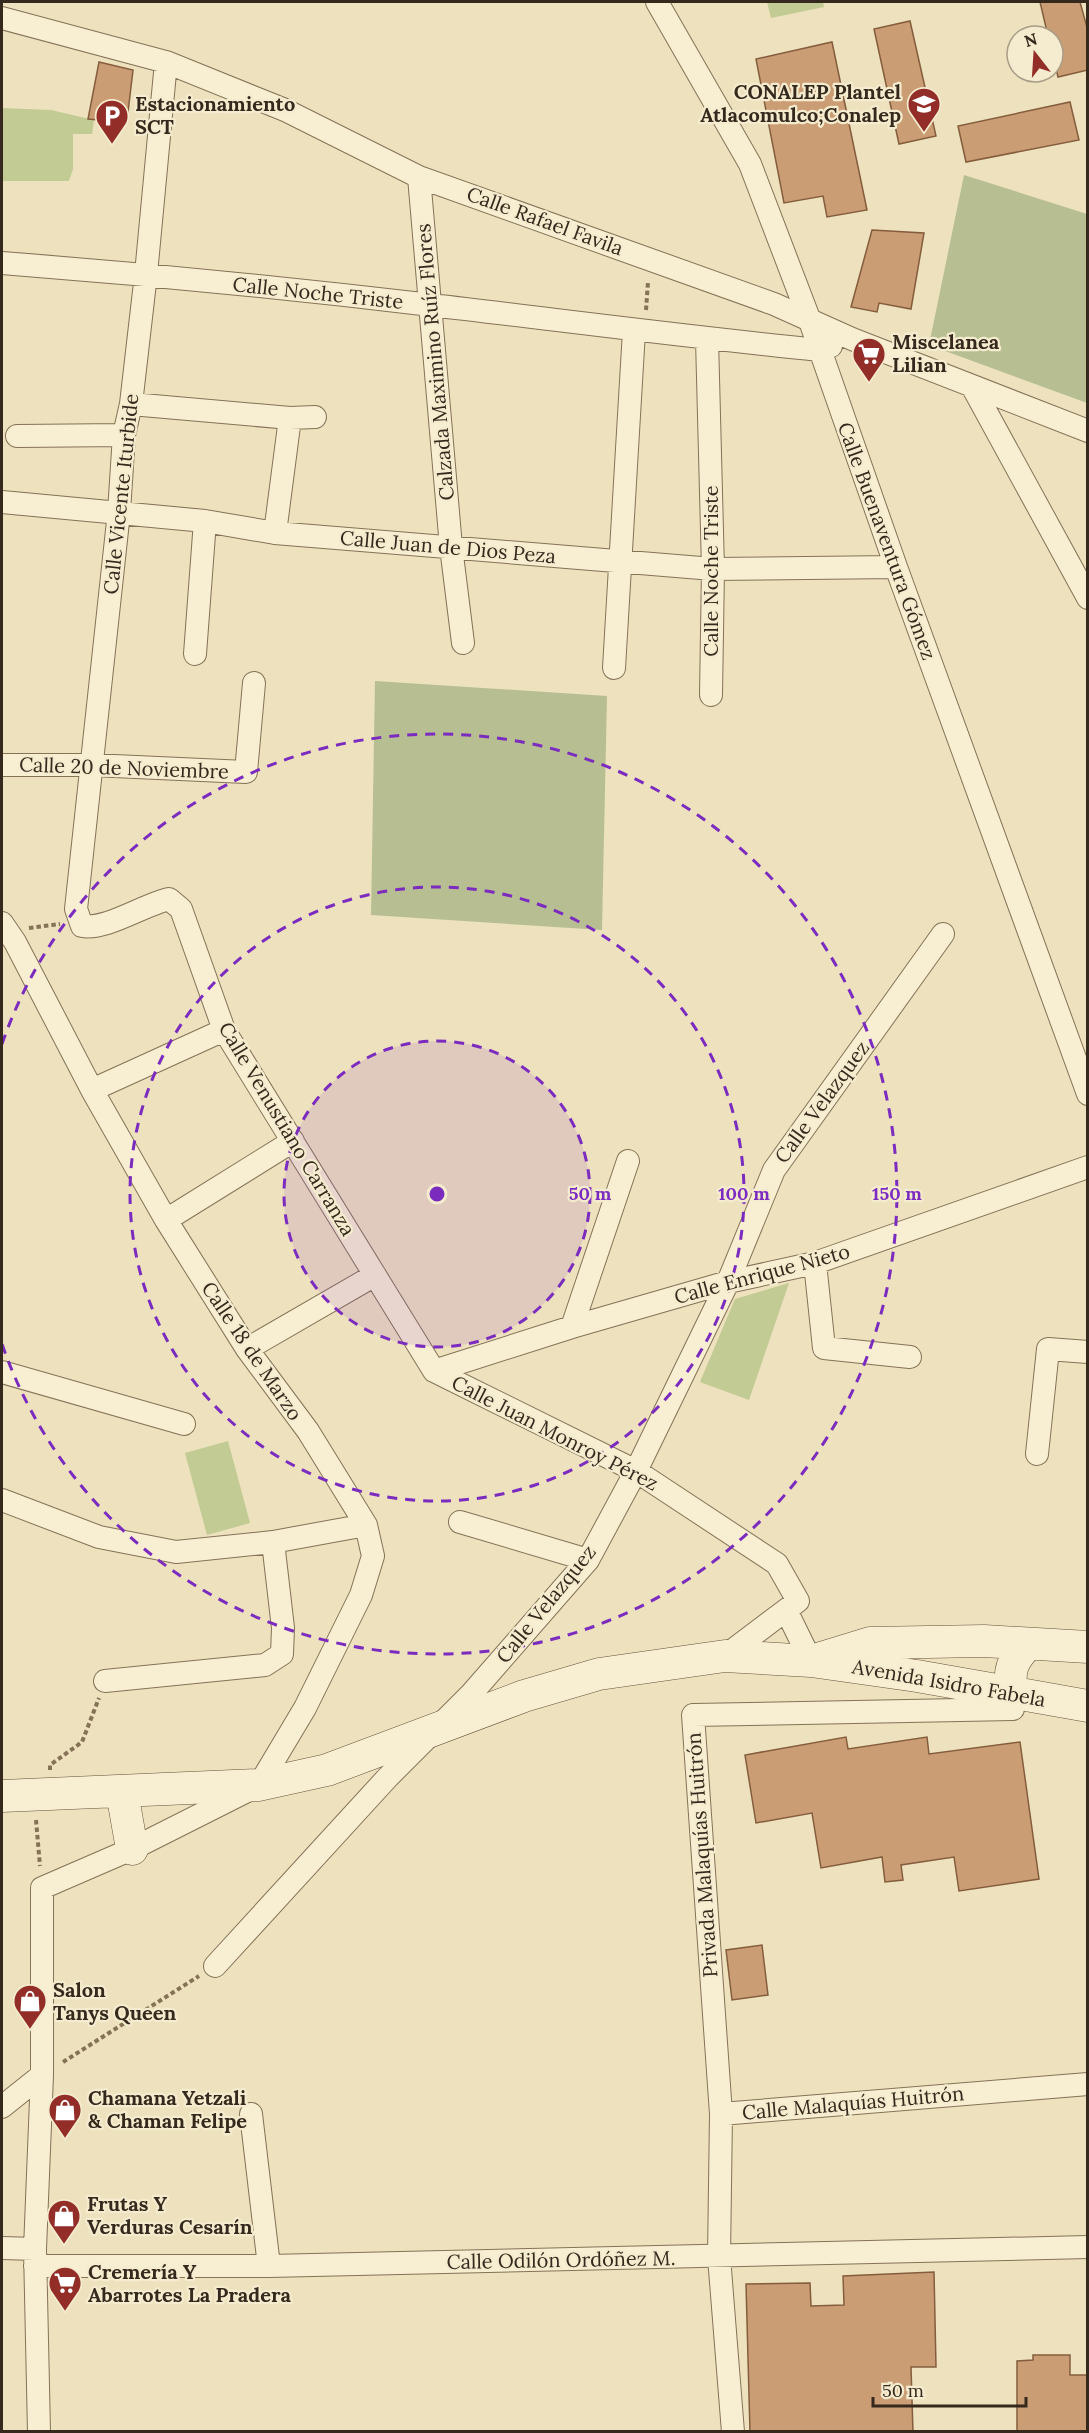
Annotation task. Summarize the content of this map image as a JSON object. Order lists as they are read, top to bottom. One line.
{"streets":{"main road":["Avenida Isidro Fabela"],"street":["Calle Rafael Favila","Calle Noche Triste","Calzada Maximino Ruíz Flores","Calle Vicente Iturbide","Calle Buenaventura Gómez","Calle Juan de Dios Peza","Calle 20 de Noviembre","Calle Velazquez","Calle Venustiano Carranza","Calle Enrique Nieto","Calle 18 de Marzo","Calle Juan Monroy Pérez","Privada Malaquías Huitrón","Calle Malaquías Huitrón","Calle Odilón Ordóñez M."]},"crossings":[["Calle Rafael Favila","Calle Noche Triste"],["Calle Rafael Favila","Calzada Maximino Ruíz Flores"],["Calle Rafael Favila","Calle Vicente Iturbide"],["Calle Rafael Favila","Calle Buenaventura Gómez"],["Calle Noche Triste","Calzada Maximino Ruíz Flores"],["Calle Noche Triste","Calle Vicente Iturbide"],["Calle Noche Triste","Calle Buenaventura Gómez"],["Calle Noche Triste","Calle Juan de Dios Peza"],["Calzada Maximino Ruíz Flores","Calle Juan de Dios Peza"],["Calle Vicente Iturbide","Calle Juan de Dios Peza"],["Calle Vicente Iturbide","Calle 20 de Noviembre"],["Calle Vicente Iturbide","Calle Venustiano Carranza"],["Calle Buenaventura Gómez","Calle Juan de Dios Peza"],["Calle Velazquez","Calle Enrique Nieto"],["Calle Velazquez","Calle Juan Monroy Pérez"],["Calle Velazquez","Avenida Isidro Fabela"],["Calle Venustiano Carranza","Calle Enrique Nieto"],["Calle Venustiano Carranza","Calle Juan Monroy Pérez"],["Calle Enrique Nieto","Calle Juan Monroy Pérez"],["Calle 18 de Marzo","Avenida Isidro Fabela"],["Avenida Isidro Fabela","Privada Malaquías Huitrón"],["Privada Malaquías Huitrón","Calle Malaquías Huitrón"],["Calle Malaquías Huitrón","Calle Odilón Ordóñez M."]],"places":{"school or university":["CONALEP Plantel Atlacomulco;Conalep"],"parking":["Estacionamiento SCT"],"supermarket":["Miscelanea Lilian","Cremería Y Abarrotes La Pradera"],"shop":["Salon Tanys Queen","Chamana Yetzali & Chaman Felipe","Frutas Y Verduras Cesarín"]},"scale_bar":"50 m","north":"top","rings":["50 m","100 m","150 m"]}
